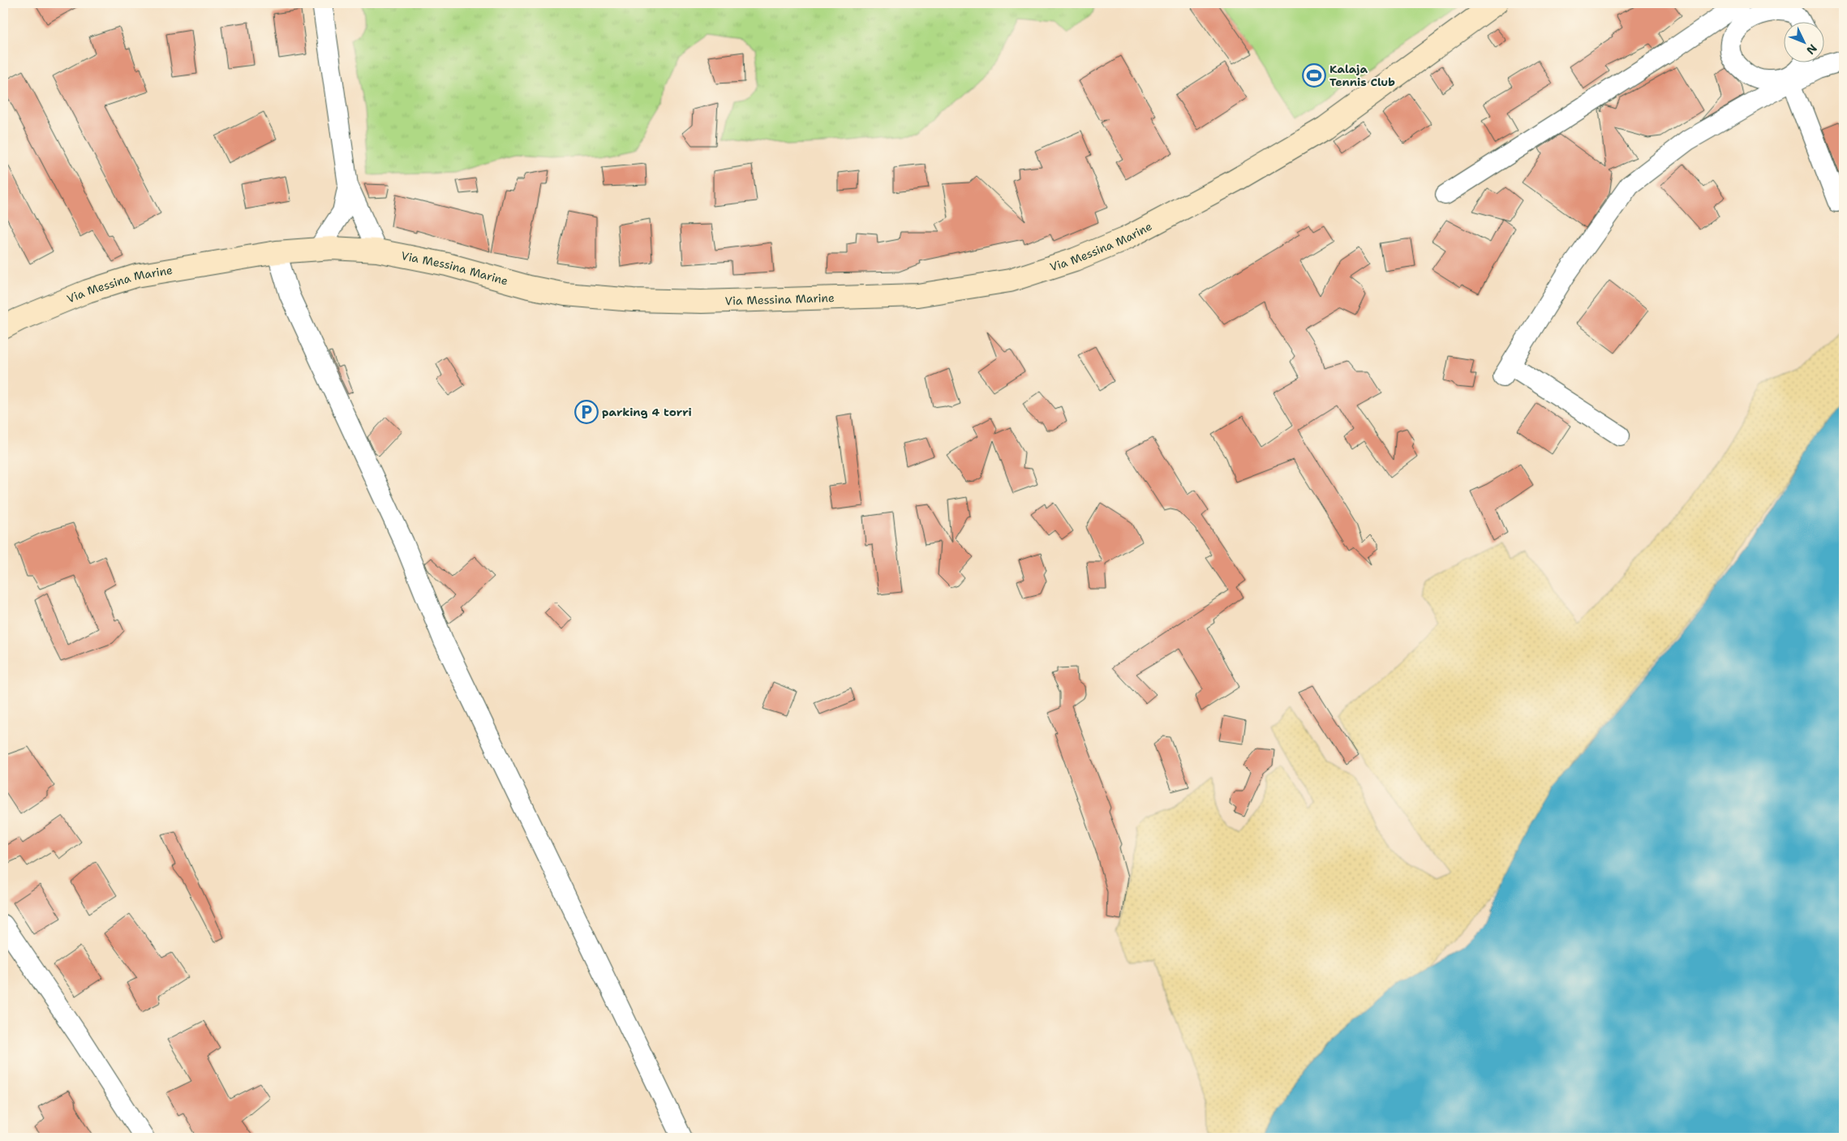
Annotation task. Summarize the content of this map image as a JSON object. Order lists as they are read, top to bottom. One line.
{"streets":{"main road":["Via Messina Marine"]},"places":{"sports":["Kalaja Tennis Club"],"parking":["parking 4 torri"]},"north":"bottom right"}
